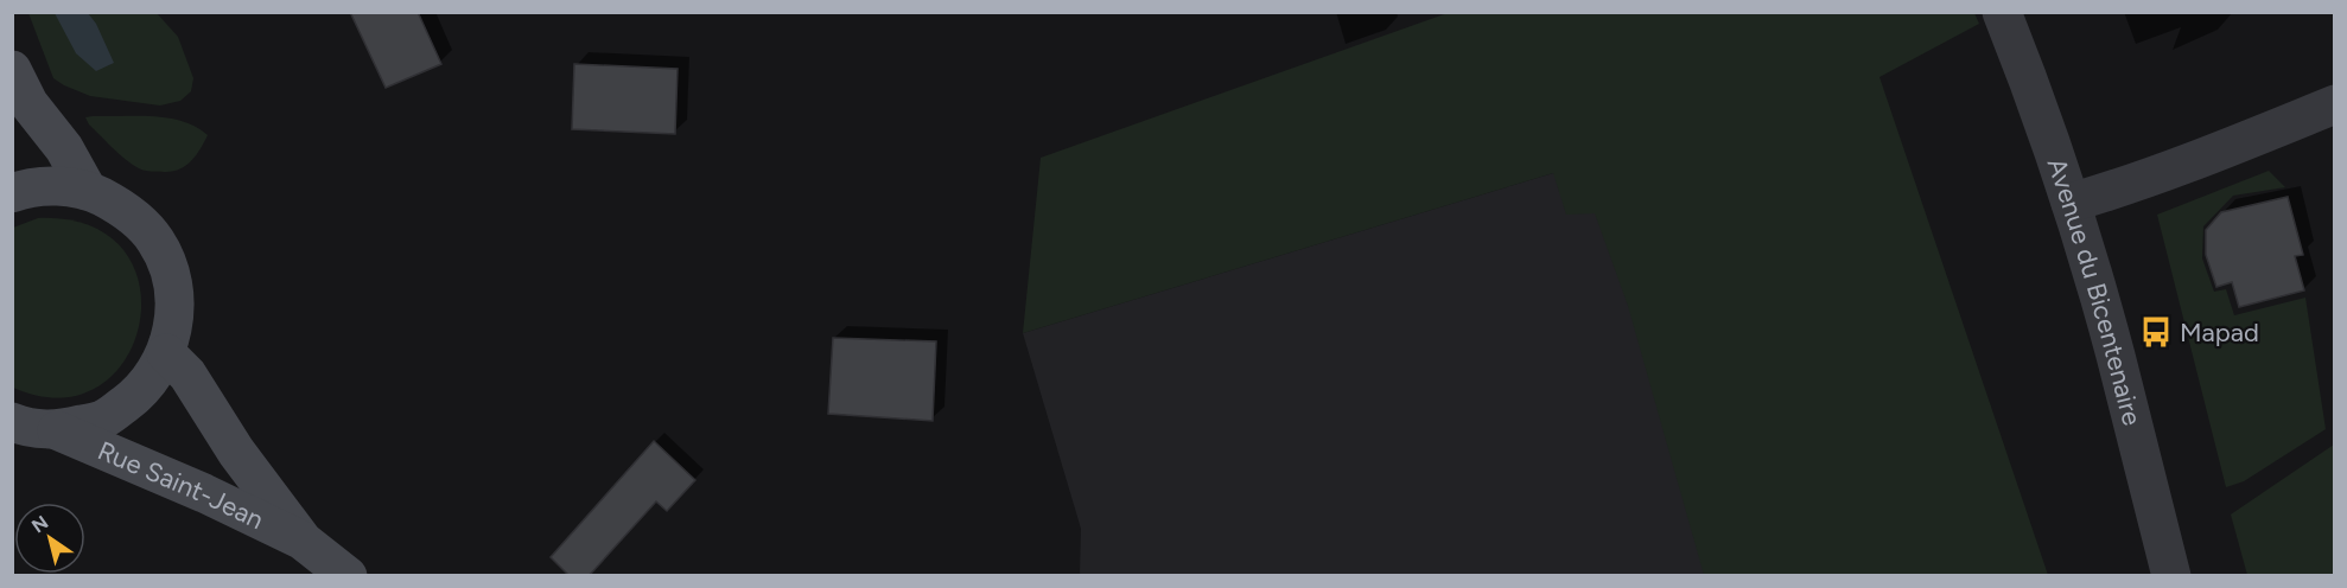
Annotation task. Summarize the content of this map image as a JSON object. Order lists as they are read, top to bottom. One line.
{"streets":{"street":["Avenue du Bicentenaire","Rue Saint-Jean"]},"places":{"bus stop":["Mapad"]},"north":"top left"}
